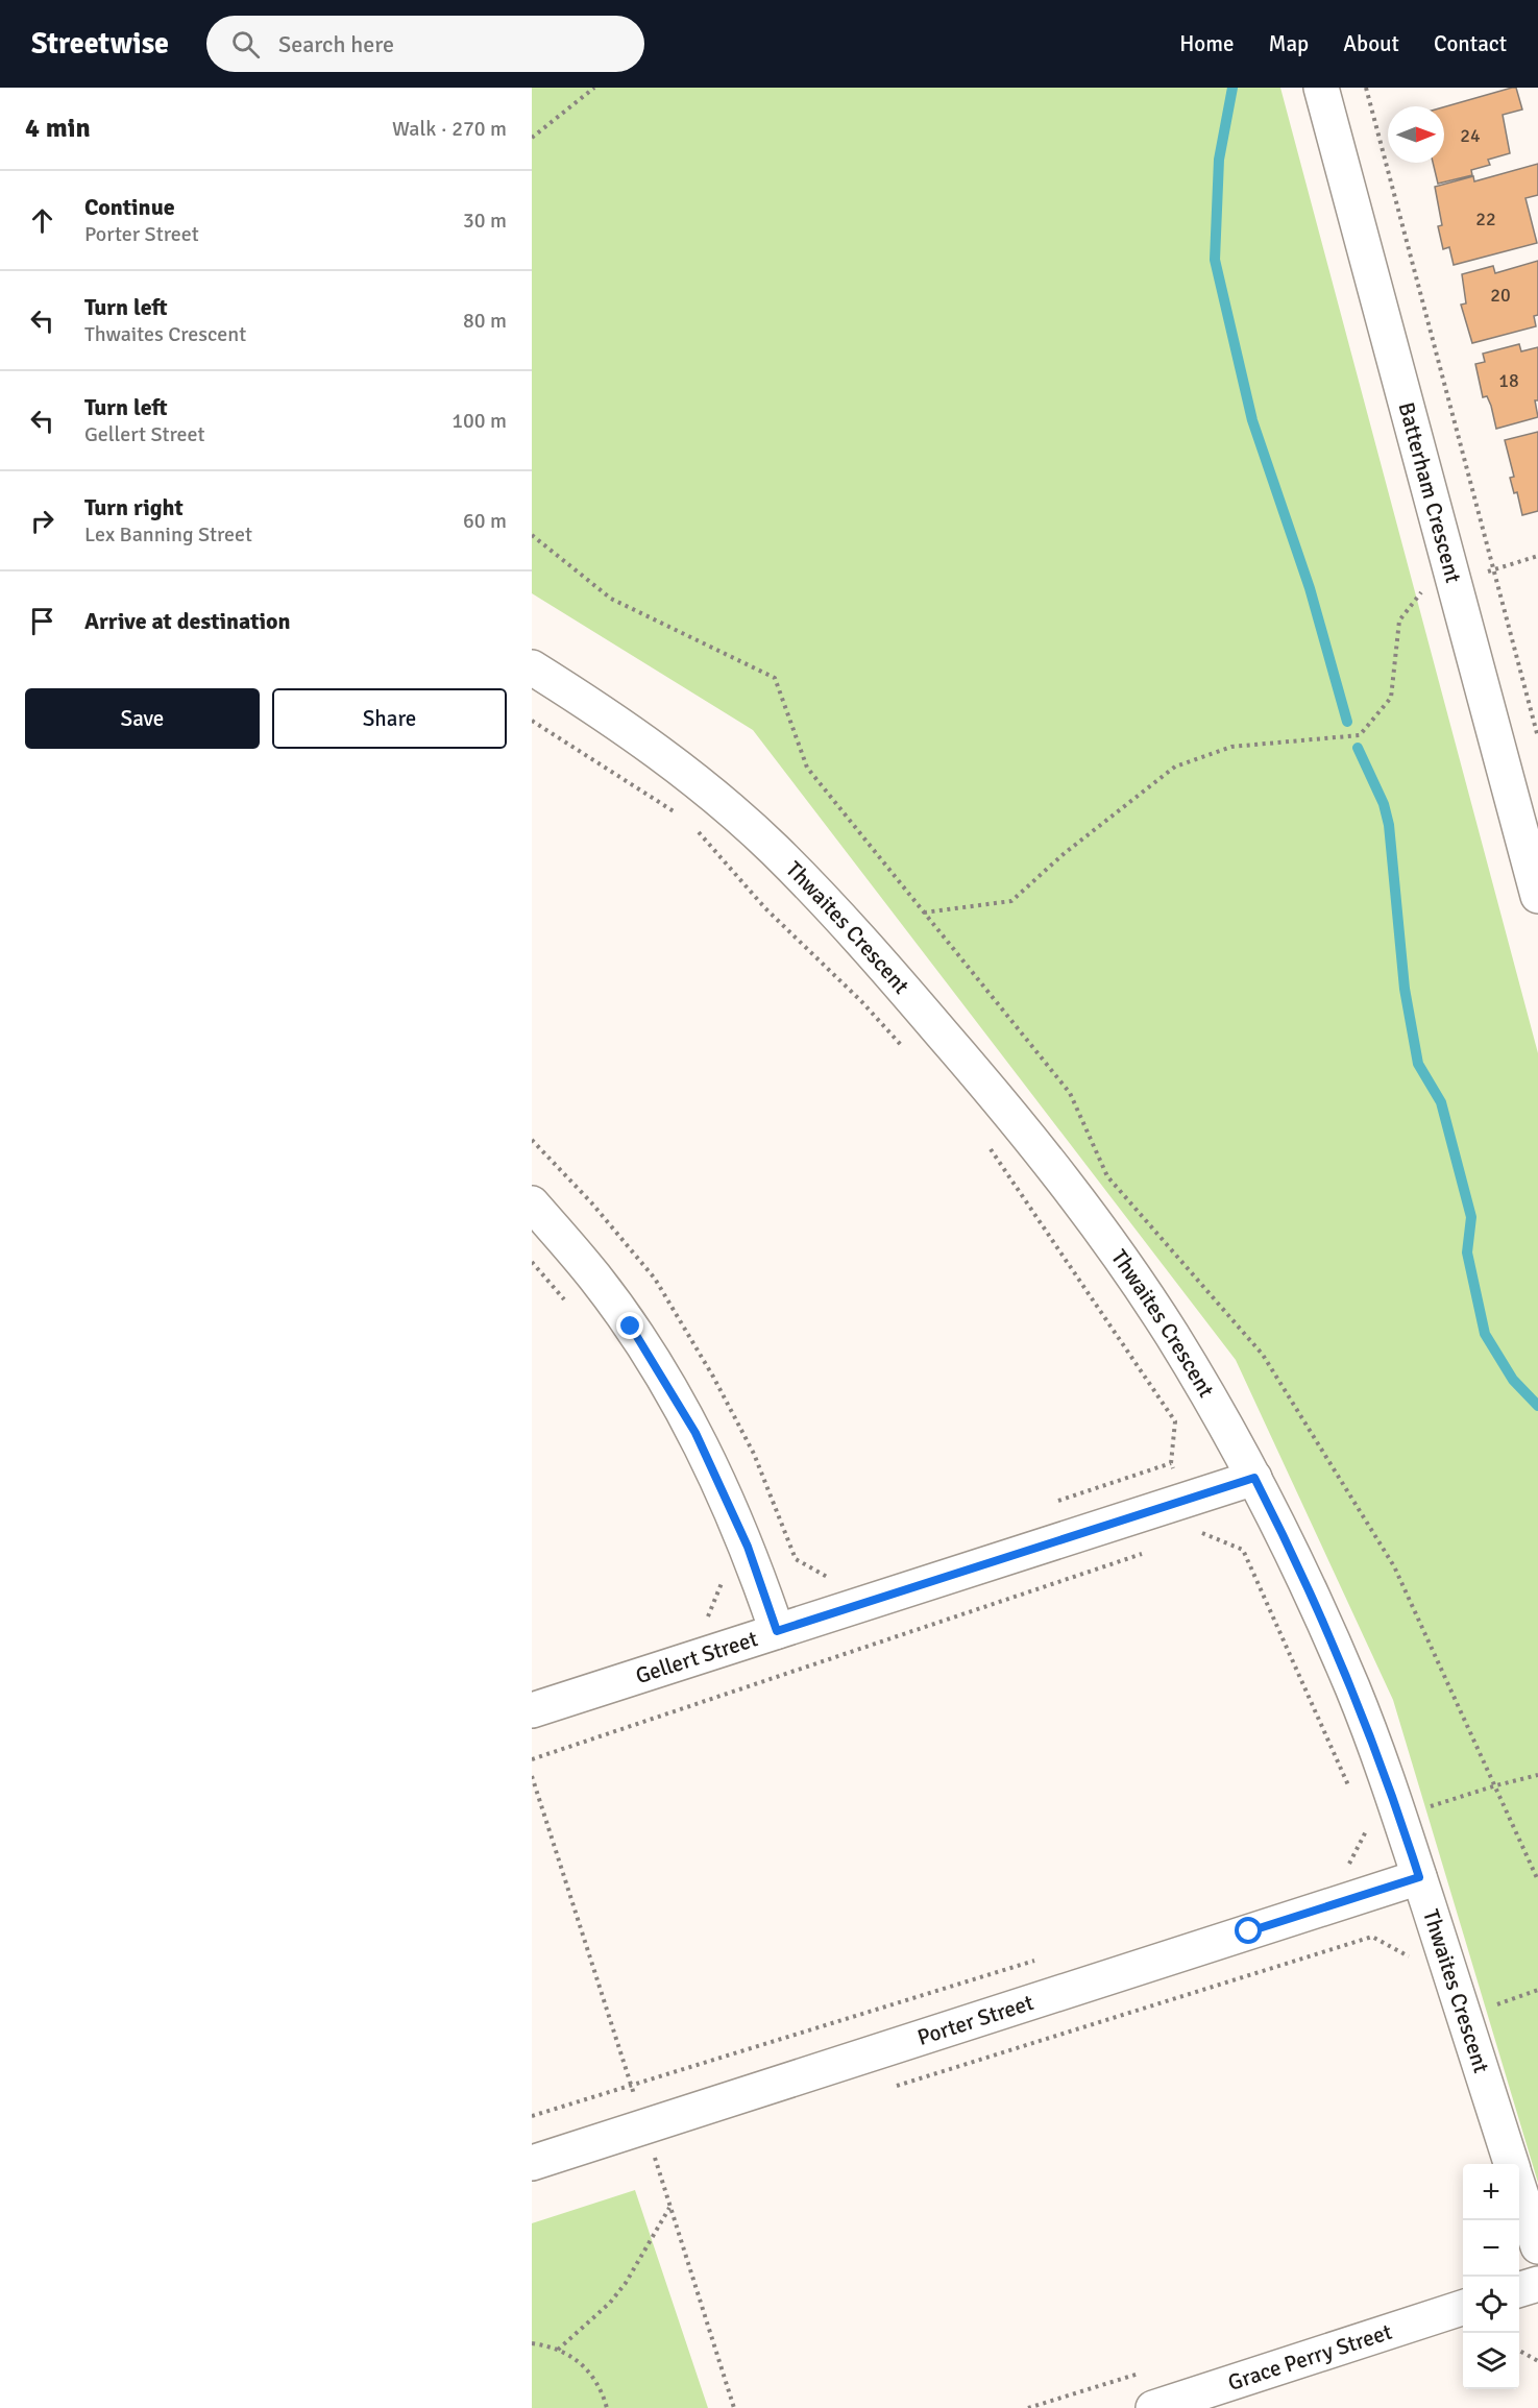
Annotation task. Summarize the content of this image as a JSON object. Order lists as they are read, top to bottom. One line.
{"streets":{"street":["Batterham Crescent","Thwaites Crescent","Gellert Street","Porter Street","Grace Perry Street"]},"crossings":[["Thwaites Crescent","Gellert Street"],["Thwaites Crescent","Porter Street"]],"house_numbers":["24","22","20","18"],"north":"right","page":{"header":"Streetwise","search":"Search here","nav":["Home","Map","About","Contact"],"heading":["4 min","Walk · 270 m"],"list":[["Continue","Porter Street","30 m"],["Turn left","Thwaites Crescent","80 m"],["Turn left","Gellert Street","100 m"],["Turn right","Lex Banning Street","60 m"],"Arrive at destination"],"buttons":["Save","Share"],"map_buttons":["+","−"]}}
